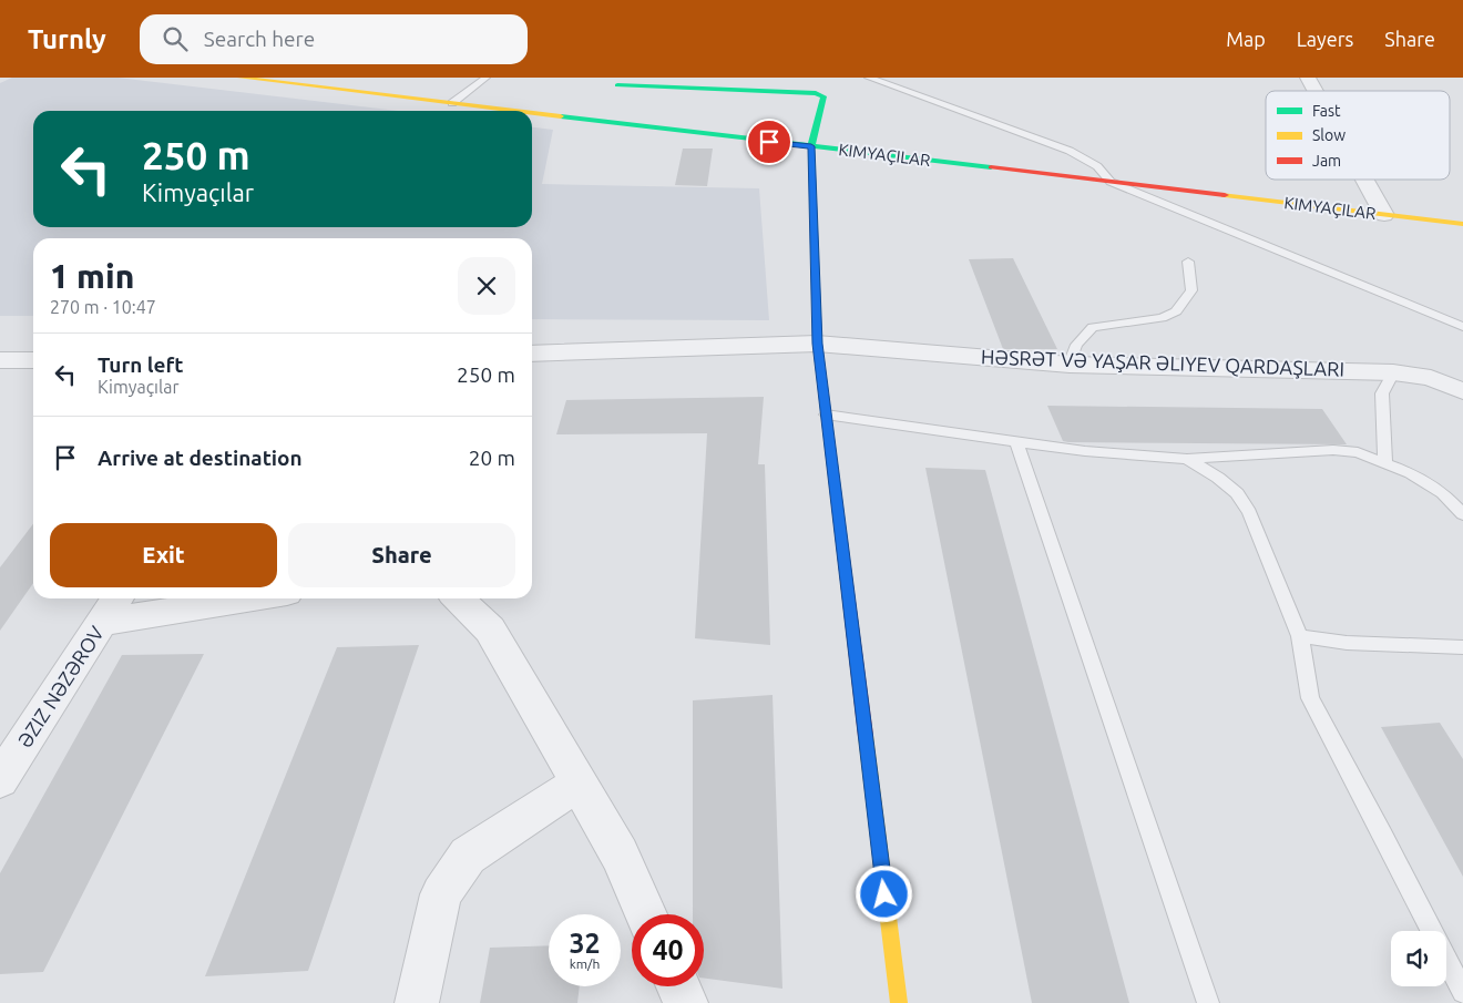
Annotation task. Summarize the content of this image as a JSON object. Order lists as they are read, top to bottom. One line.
{"streets":{"street":["ƏZIZ NƏZƏROV"]},"legend":["Fast","Slow","Jam"],"page":{"header":"Turnly","search":"Search here","nav":["Map","Layers","Share"],"turn":["250 m","Kimyaçılar"],"heading":["1 min","270 m · 10:47"],"list":[{"name":"Turn left","note":"Kimyaçılar","value":"250 m"},{"name":"Arrive at destination","value":"20 m"}],"buttons":["Exit","Share"],"speed":"32 km/h","limit":"40"}}
